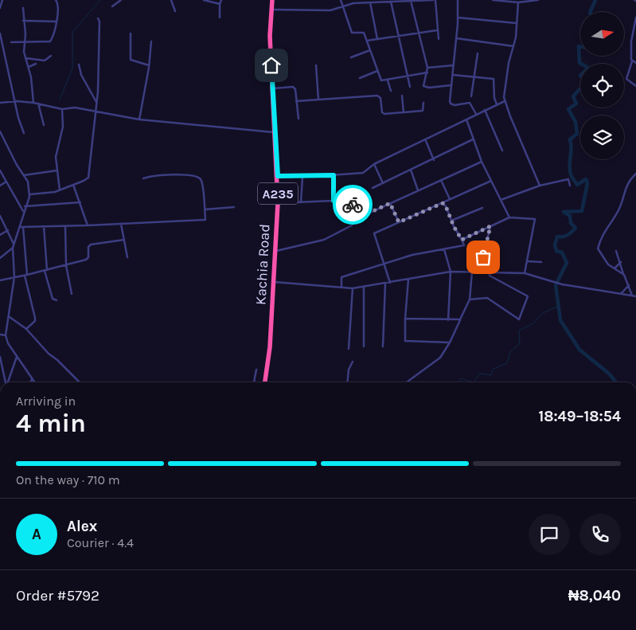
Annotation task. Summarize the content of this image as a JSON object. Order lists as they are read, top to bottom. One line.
{"streets":{"highway":["A235","Kachia Road"]},"north":"right","page":{"heading":["4 min","Arriving in","18:49–18:54"],"panel":["Alex","Courier · 4.4","Order #5792","₦8,040"],"bar":"On the way · 710 m","round":"A"}}
